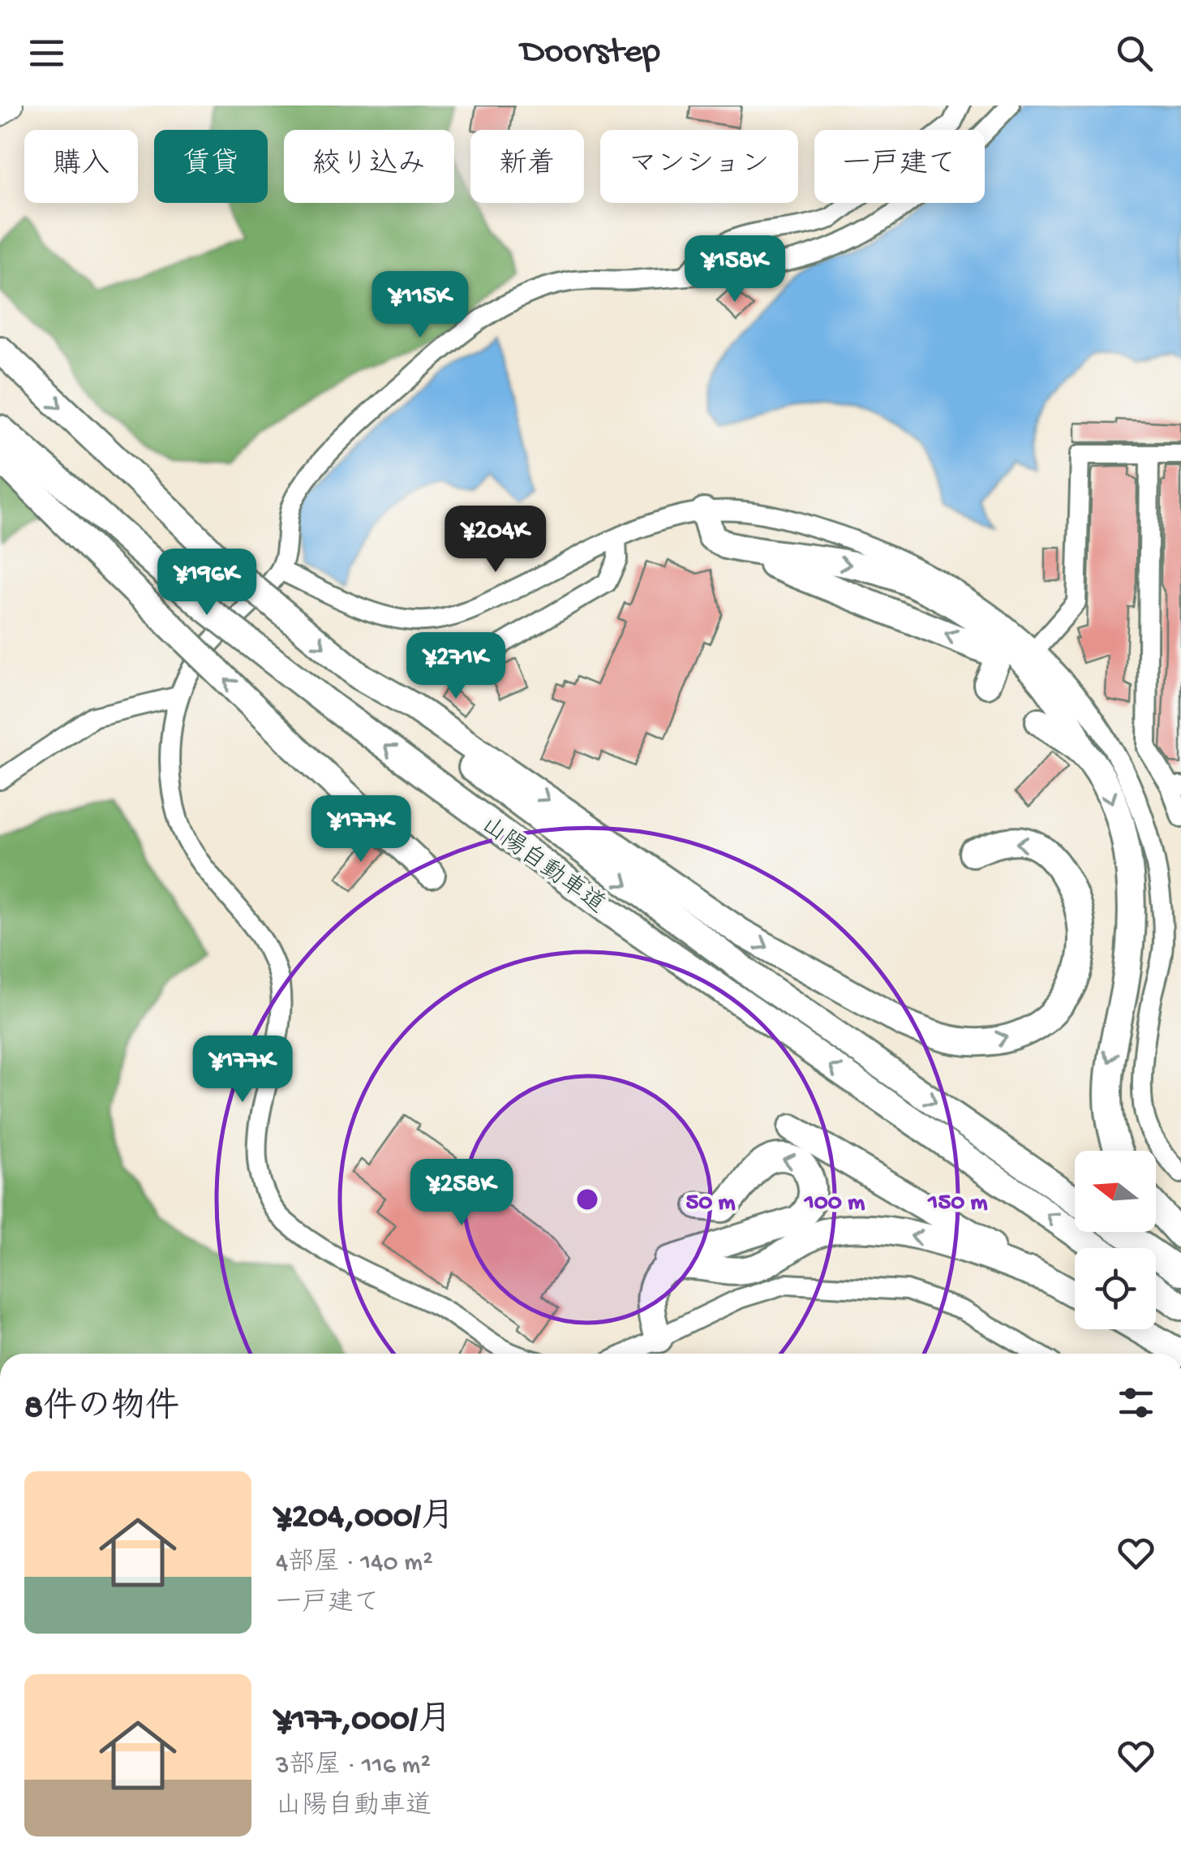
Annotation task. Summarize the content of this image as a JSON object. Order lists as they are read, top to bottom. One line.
{"streets":{"highway":["山陽自動車道"]},"north":"left","page":{"header":"Doorstep","chip":["購入","賃貸","絞り込み","新着","マンション","一戸建て"],"price":["¥158K","¥115K","¥204K","¥196K","¥271K","¥177K","¥177K","¥258K"],"heading":"8件の物件","list":[{"name":"¥204,000/月","note":"4部屋 · 140 m² · 一戸建て"},{"name":"¥177,000/月","note":"3部屋 · 116 m² · 山陽自動車道"}]},"rings":["50 m","100 m","150 m"]}
